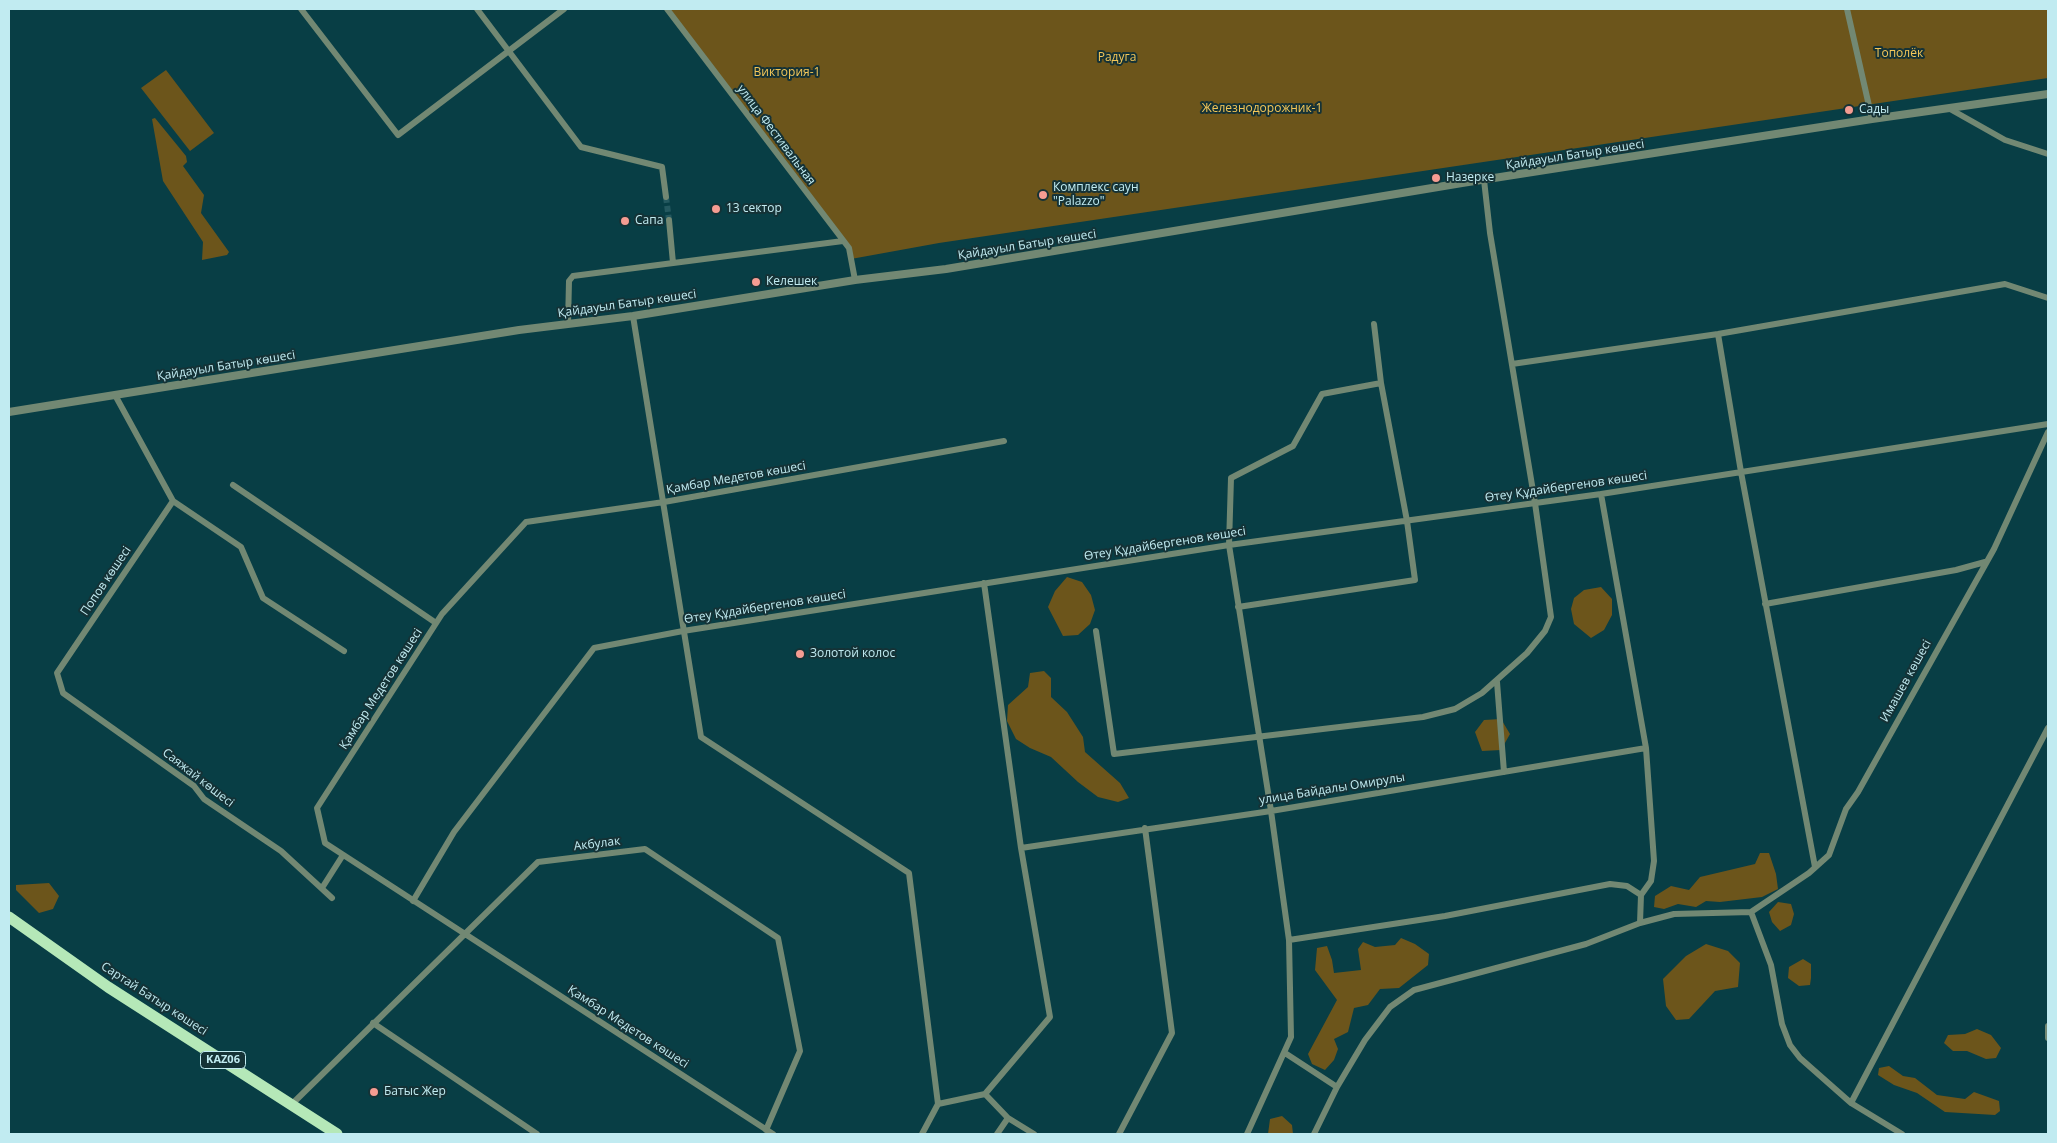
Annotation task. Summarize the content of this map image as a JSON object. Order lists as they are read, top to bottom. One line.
{"streets":{"highway":["Сартай Батыр көшесі","KАZ06"],"street":["улица Фестивальная","Қайдауыл Батыр көшесі","Қамбар Медетов көшесі","Өтеу Құдайбергенов көшесі","Попов көшесі","Имашев көшесі","Саяжай көшесі","улица Байдалы Омирулы","Акбулак"]},"crossings":[["улица Фестивальная","Қайдауыл Батыр көшесі"],["Қамбар Медетов көшесі","Өтеу Құдайбергенов көшесі"],["Қамбар Медетов көшесі","Акбулак"],["Попов көшесі","Саяжай көшесі"],["Акбулак","Сартай Батыр көшесі"]],"parks":["Тополёк","Радуга","Виктория-1","Железнодорожник-1"],"places":["Сады","Назерке","Комплекс саун \"Palazzo\"","13 сектор","Сапа","Келешек","Золотой колос","Батыс Жер"]}
